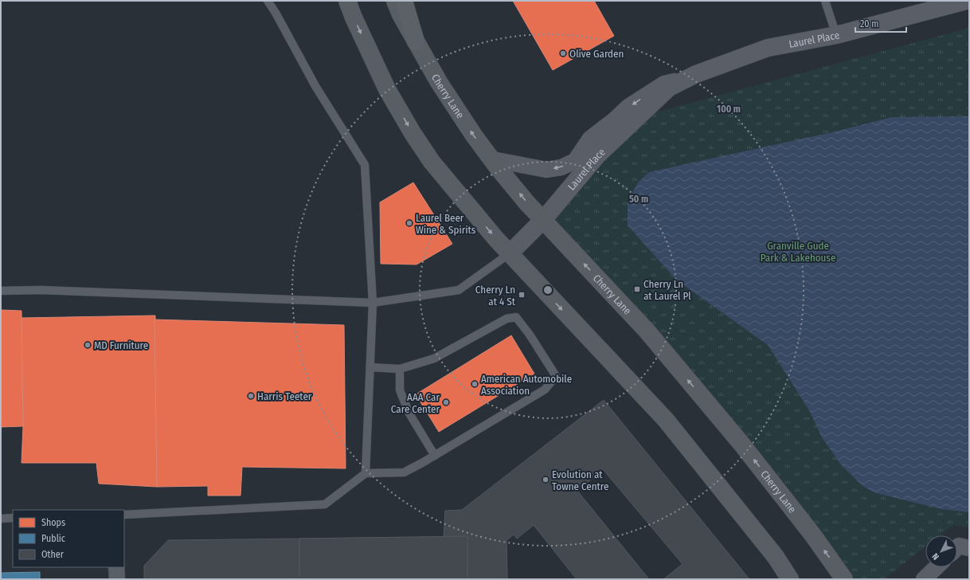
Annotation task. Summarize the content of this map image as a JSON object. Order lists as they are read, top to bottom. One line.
{"streets":{"main road":["Cherry Lane"],"street":["Laurel Place"]},"crossings":[["Laurel Place","Cherry Lane"]],"parks":["Granville Gude Park & Lakehouse"],"places":{"other":["Olive Garden","Laurel Beer Wine & Spirits","MD Furniture","American Automobile Association","Harris Teeter","AAA Car Care Center","Evolution at Towne Centre"],"transit":["Cherry Ln at Laurel Pl","Cherry Ln at 4 St"]},"legend":["Shops","Public","Other"],"scale_bar":"20 m","north":"bottom left","rings":["100 m","50 m"]}
